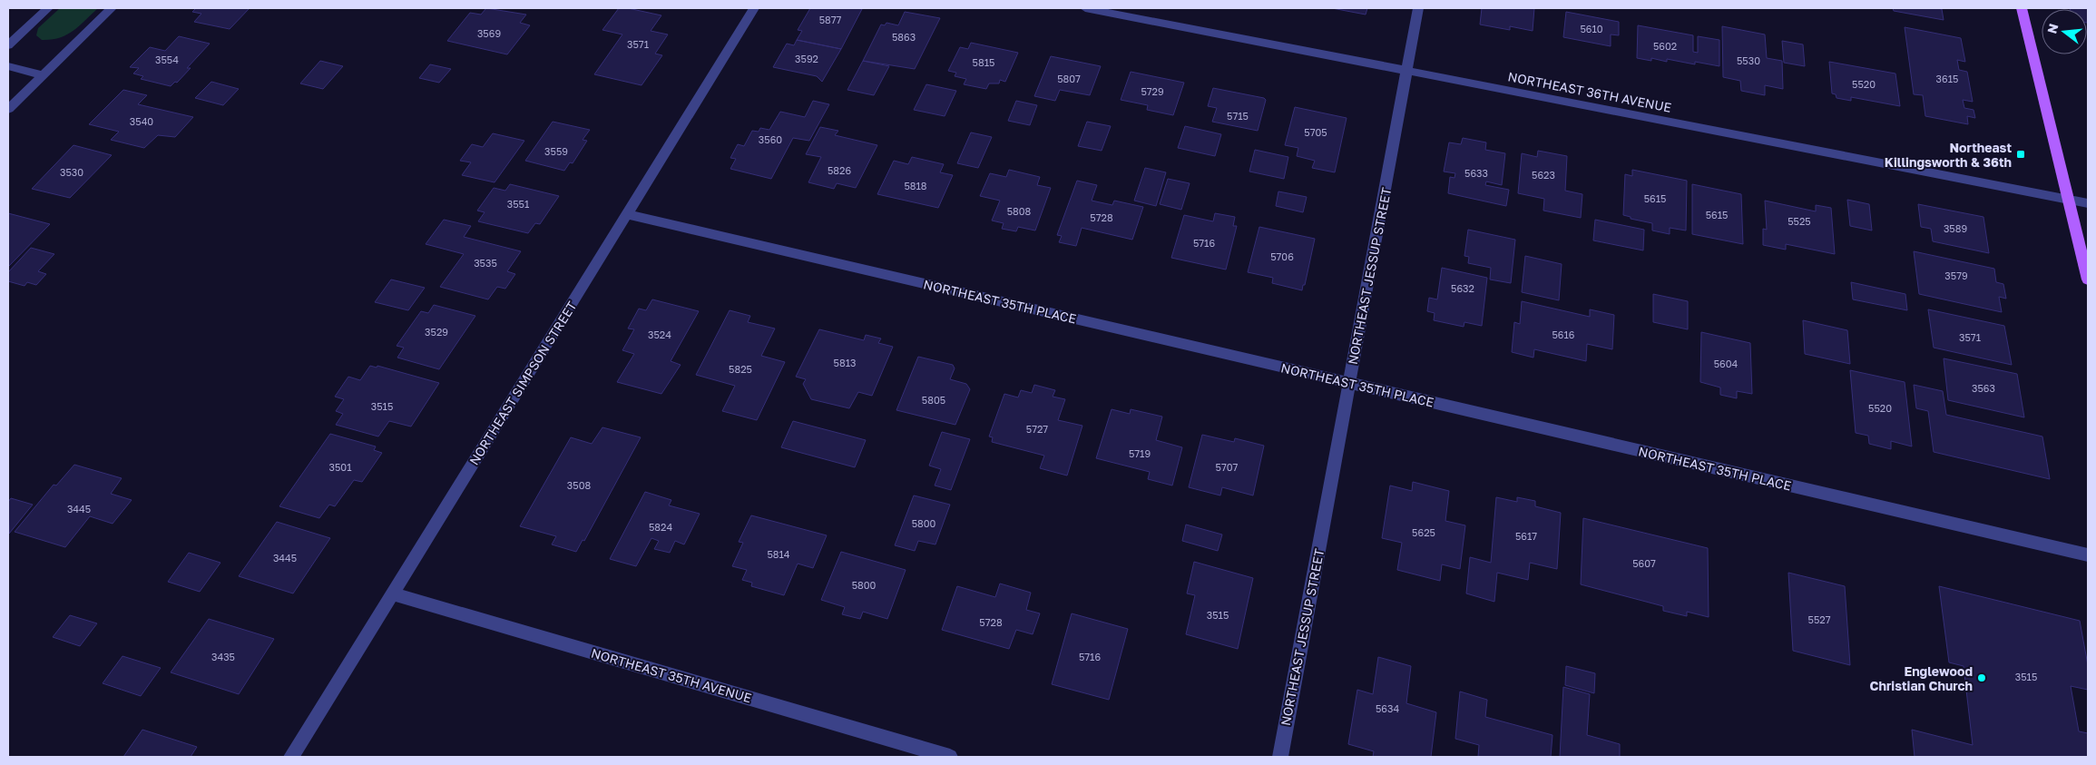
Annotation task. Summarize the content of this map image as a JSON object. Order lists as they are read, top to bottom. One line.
{"streets":{"street":["NORTHEAST 36TH AVENUE","NORTHEAST JESSUP STREET","NORTHEAST 35TH PLACE","NORTHEAST SIMPSON STREET","NORTHEAST 35TH AVENUE"]},"crossings":[["NORTHEAST 36TH AVENUE","NORTHEAST JESSUP STREET"],["NORTHEAST JESSUP STREET","NORTHEAST 35TH PLACE"],["NORTHEAST 35TH PLACE","NORTHEAST SIMPSON STREET"],["NORTHEAST SIMPSON STREET","NORTHEAST 35TH AVENUE"]],"places":{"transit":["Northeast Killingsworth & 36th"],"other":["Englewood Christian Church"]},"house_numbers":["5877","5610","3569","5863","3571","5602","3592","3554","5530","5815","5807","3615","5520","5729","5715","3540","5705","3560","3559","5826","3530","5633","5623","5818","5615","3551","5808","5615","5728","5525","3589","5716","5706","3535","3579","5632","3529","3524","5616","3571","5813","5604","5825","3563","5805","3515","5520","5727","5719","3501","5707","3508","3445","5800","5824","5625","5617","5814","3445","5607","5800","3515","5527","5728","3435","5716","3515","5634"],"north":"left"}
